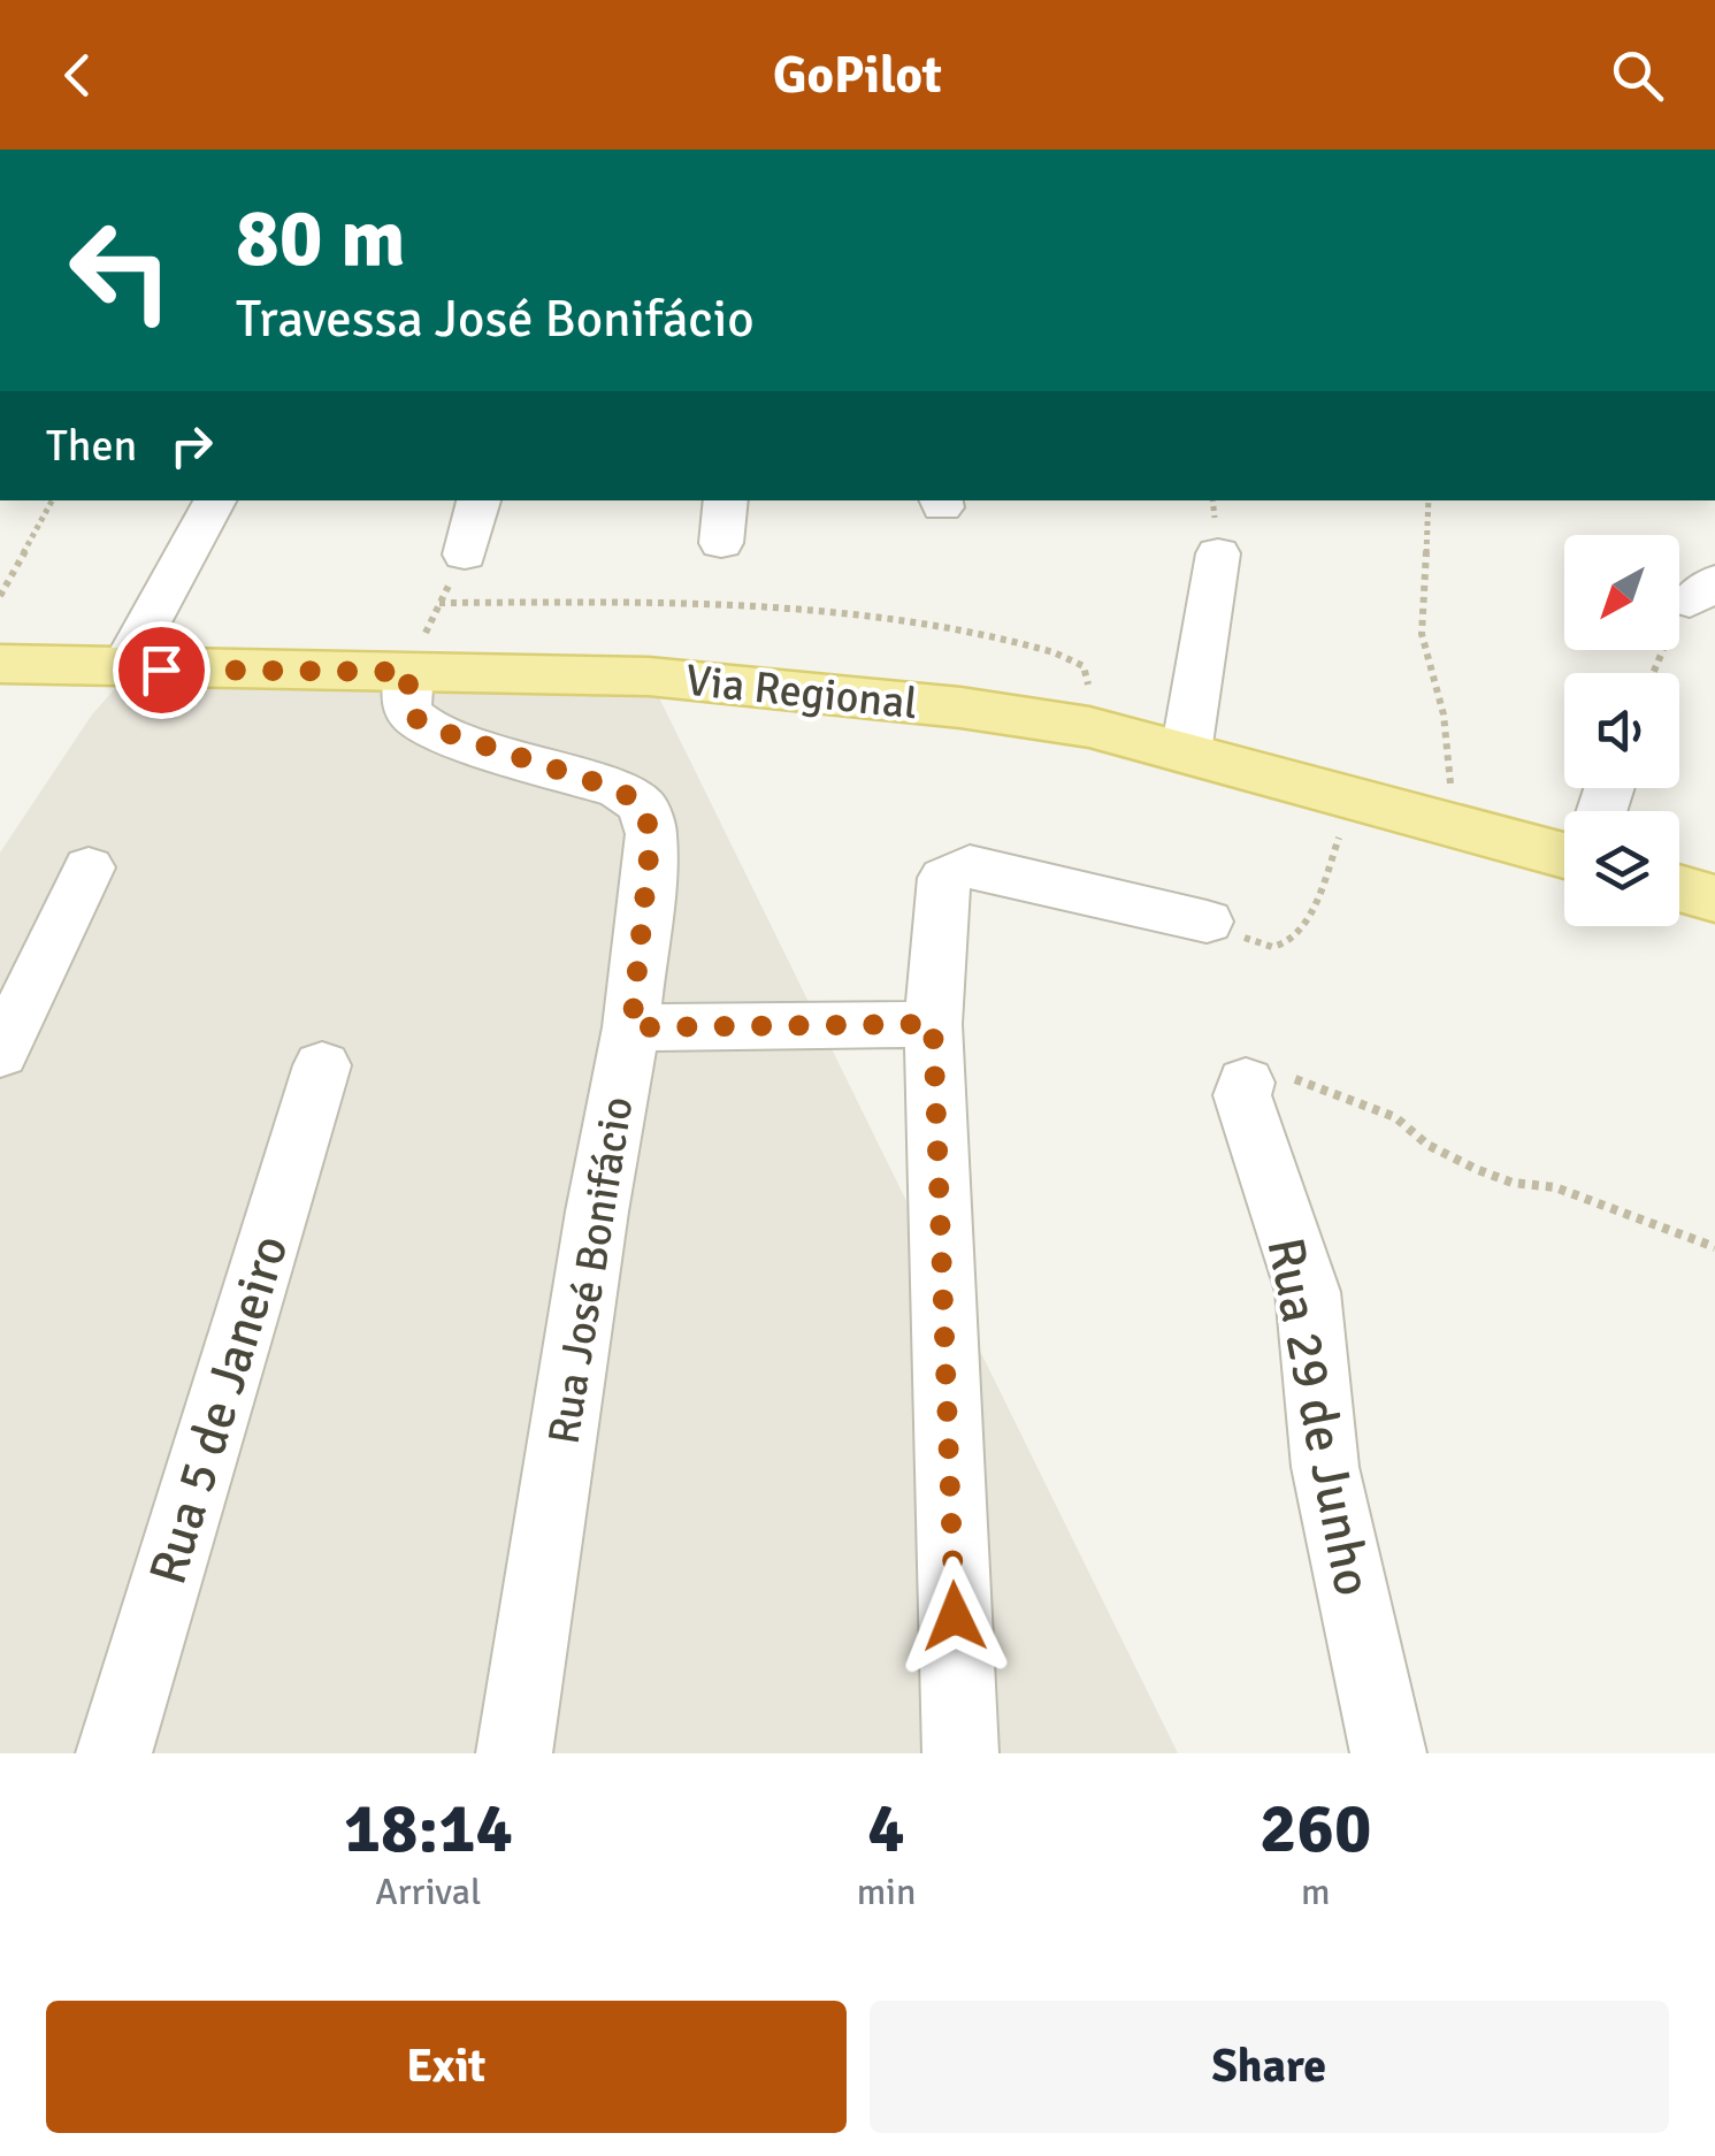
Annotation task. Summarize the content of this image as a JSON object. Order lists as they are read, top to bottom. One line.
{"streets":{"main road":["Via Regional"],"street":["Rua José Bonifácio","Rua 5 de Janeiro","Rua 29 de Junho"]},"crossings":[["Via Regional","Rua José Bonifácio"]],"north":"bottom left","page":{"header":"GoPilot","turn":["80 m","Travessa José Bonifácio"],"then":"Then","eta":["18:14","Arrival","4","min","260","m"],"buttons":["Exit","Share"]}}
